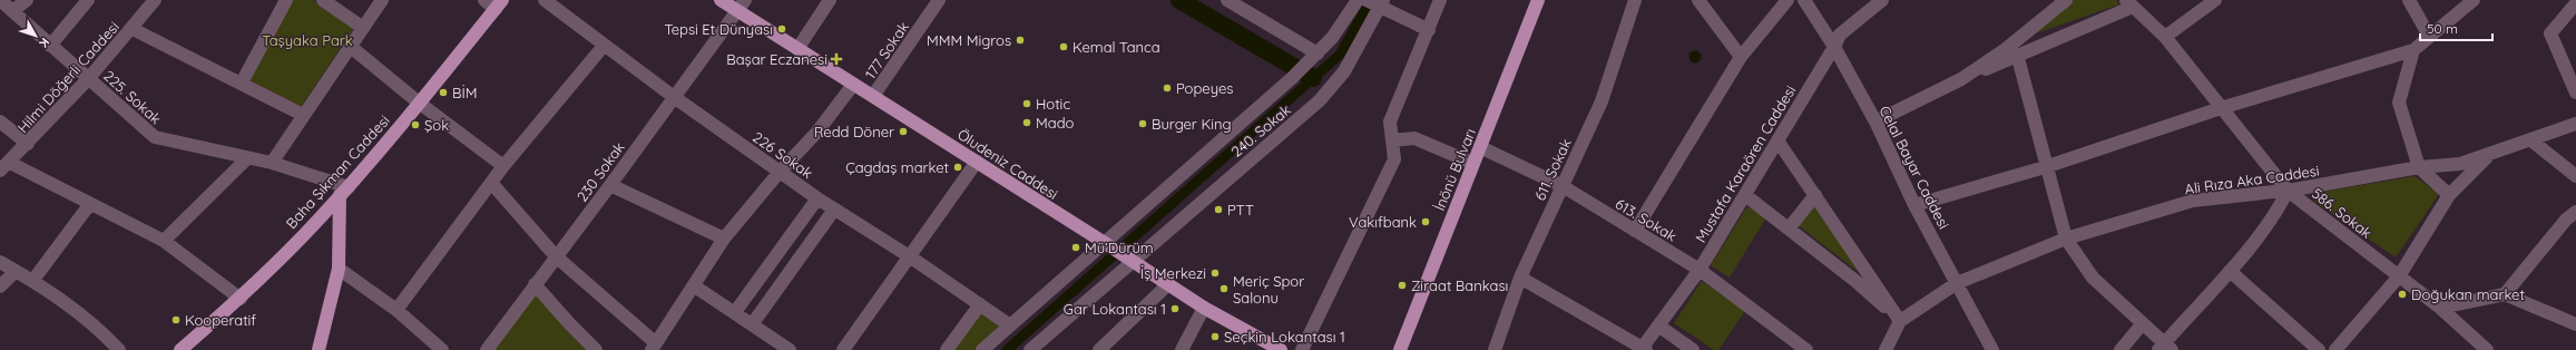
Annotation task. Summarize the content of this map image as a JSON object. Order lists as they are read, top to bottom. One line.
{"streets":{"main road":["Öludeniz Caddesi","İnönü Bulvarı","Baha Şıkman Caddesi"],"street":["177 Sokak","Hilmi Döğerli Caddesi","225. Sokak","240. Sokak","226 Sokak","Mustafa Karaören Caddesi","Celal Bayar Caddesi","611. Sokak","230 Sokak","Ali Rıza Aka Caddesi","586. Sokak","613. Sokak"]},"crossings":[["177 Sokak","Öludeniz Caddesi"],["Hilmi Döğerli Caddesi","225. Sokak"],["225. Sokak","Baha Şıkman Caddesi"],["240. Sokak","Öludeniz Caddesi"],["226 Sokak","230 Sokak"],["Öludeniz Caddesi","230 Sokak"],["Mustafa Karaören Caddesi","Celal Bayar Caddesi"],["Mustafa Karaören Caddesi","613. Sokak"],["Celal Bayar Caddesi","Ali Rıza Aka Caddesi"],["İnönü Bulvarı","613. Sokak"],["611. Sokak","613. Sokak"],["Ali Rıza Aka Caddesi","586. Sokak"]],"parks":["Taşyaka Park"],"places":{"other":["Tepsi Et Dünyası","MMM Migros","Kemal Tanca","Popeyes","BİM","Hotic","Mado","Burger King","Şok","Redd Döner","Çagdaş market","PTT","Vakıfbank","Mü’Dürüm","İş Merkezi","Ziraat Bankası","Meriç Spor Salonu","Doğukan market","Gar Lokantası 1","Kooperatif","Seçkin Lokantası 1"],"health":["Başar Eczanesi"]},"scale_bar":"50 m","north":"bottom right"}
